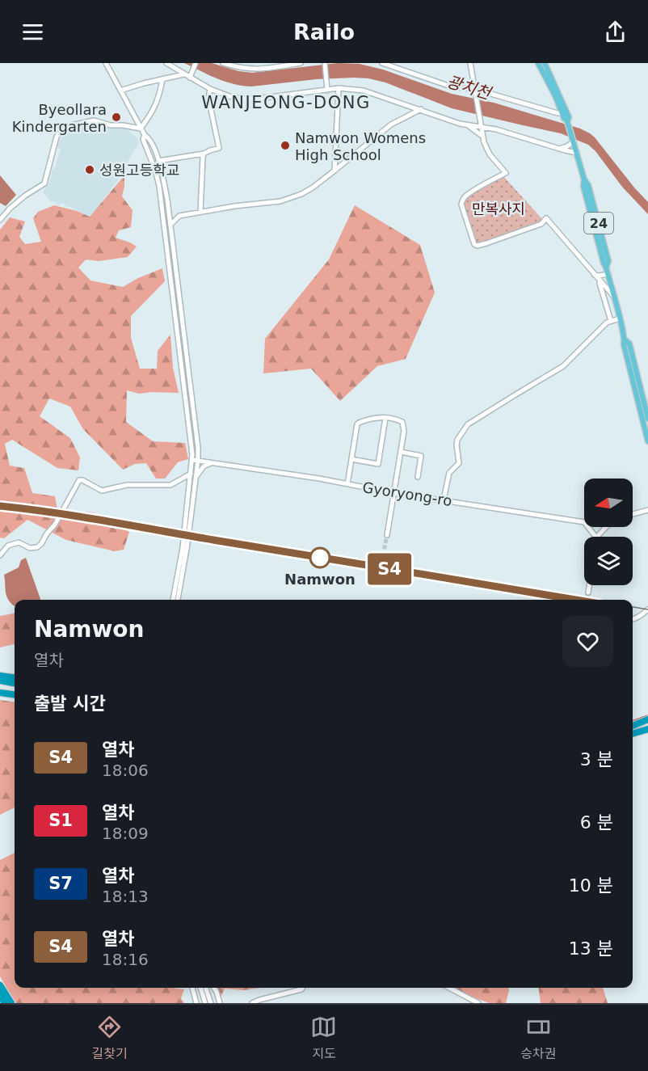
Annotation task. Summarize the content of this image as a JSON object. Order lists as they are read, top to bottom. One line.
{"streets":{"main road":["24"],"street":["Gyoryong-ro"]},"districts":["WANJEONG-DONG"],"water":["광치천"],"parks":["만복사지"],"places":["Byeollara Kindergarten","Namwon Womens High School","성원고등학교","Namwon"],"north":"left","page":{"header":"Railo","on_map":"S4","heading":[["Namwon","열차"],"출발 시간"],"list":[{"mark":"S4","name":"열차","note":"18:06","value":"3 분"},{"mark":"S1","name":"열차","note":"18:09","value":"6 분"},{"mark":"S7","name":"열차","note":"18:13","value":"10 분"},{"mark":"S4","name":"열차","note":"18:16","value":"13 분"}],"tabs":["길찾기","지도","승차권"]}}
